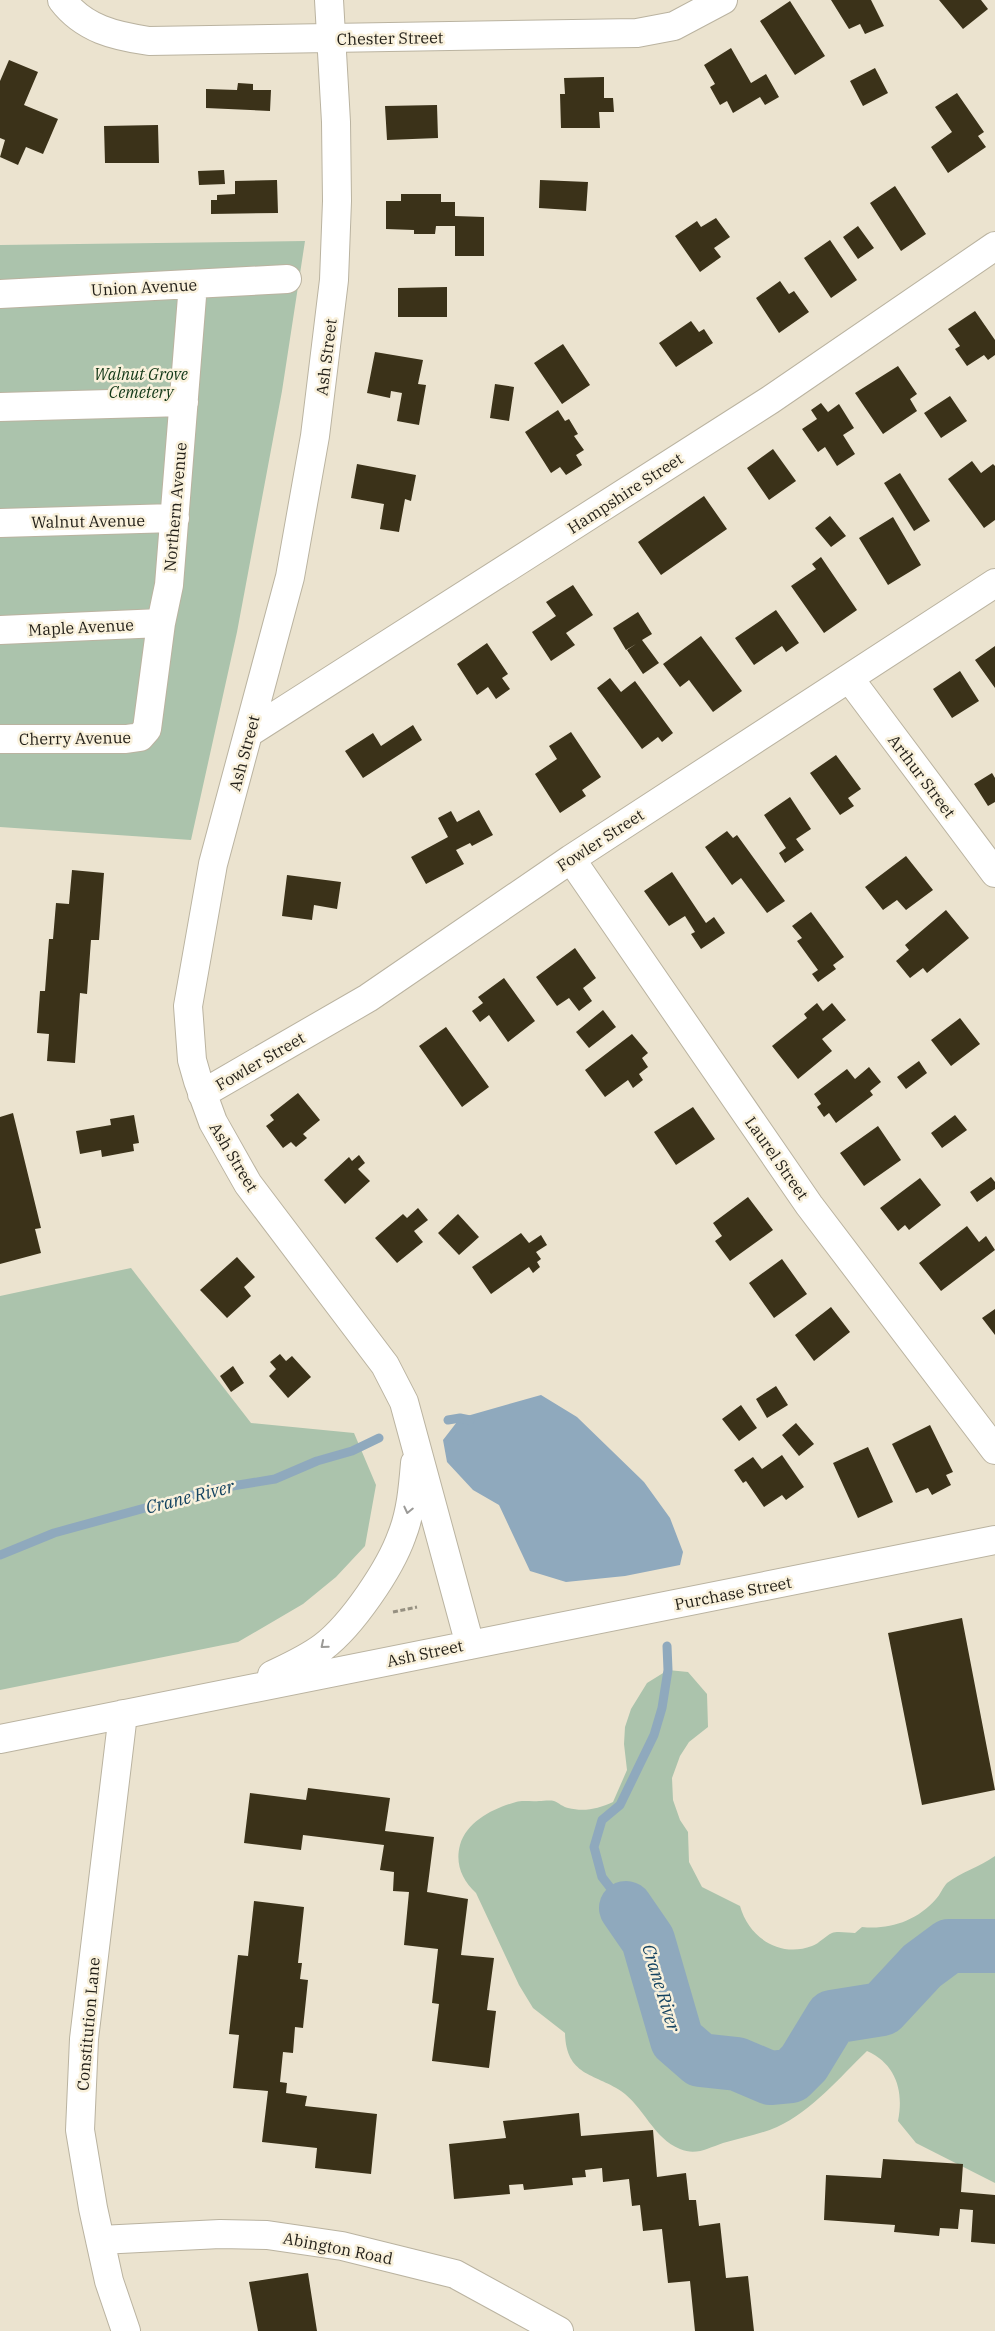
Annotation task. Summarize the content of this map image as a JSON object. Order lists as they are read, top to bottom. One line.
{"streets":{"street":["Chester Street","Union Avenue","Ash Street","Hampshire Street","Northern Avenue","Walnut Avenue","Maple Avenue","Cherry Avenue","Arthur Street","Fowler Street","Laurel Street","Purchase Street","Constitution Lane","Abington Road"]},"crossings":[["Chester Street","Ash Street"],["Union Avenue","Northern Avenue"],["Ash Street","Hampshire Street"],["Ash Street","Fowler Street"],["Ash Street","Purchase Street"],["Ash Street","Constitution Lane"],["Northern Avenue","Walnut Avenue"],["Northern Avenue","Maple Avenue"],["Northern Avenue","Cherry Avenue"],["Arthur Street","Fowler Street"],["Fowler Street","Laurel Street"],["Constitution Lane","Abington Road"]],"water":["Crane River"],"parks":["Walnut Grove Cemetery"]}
